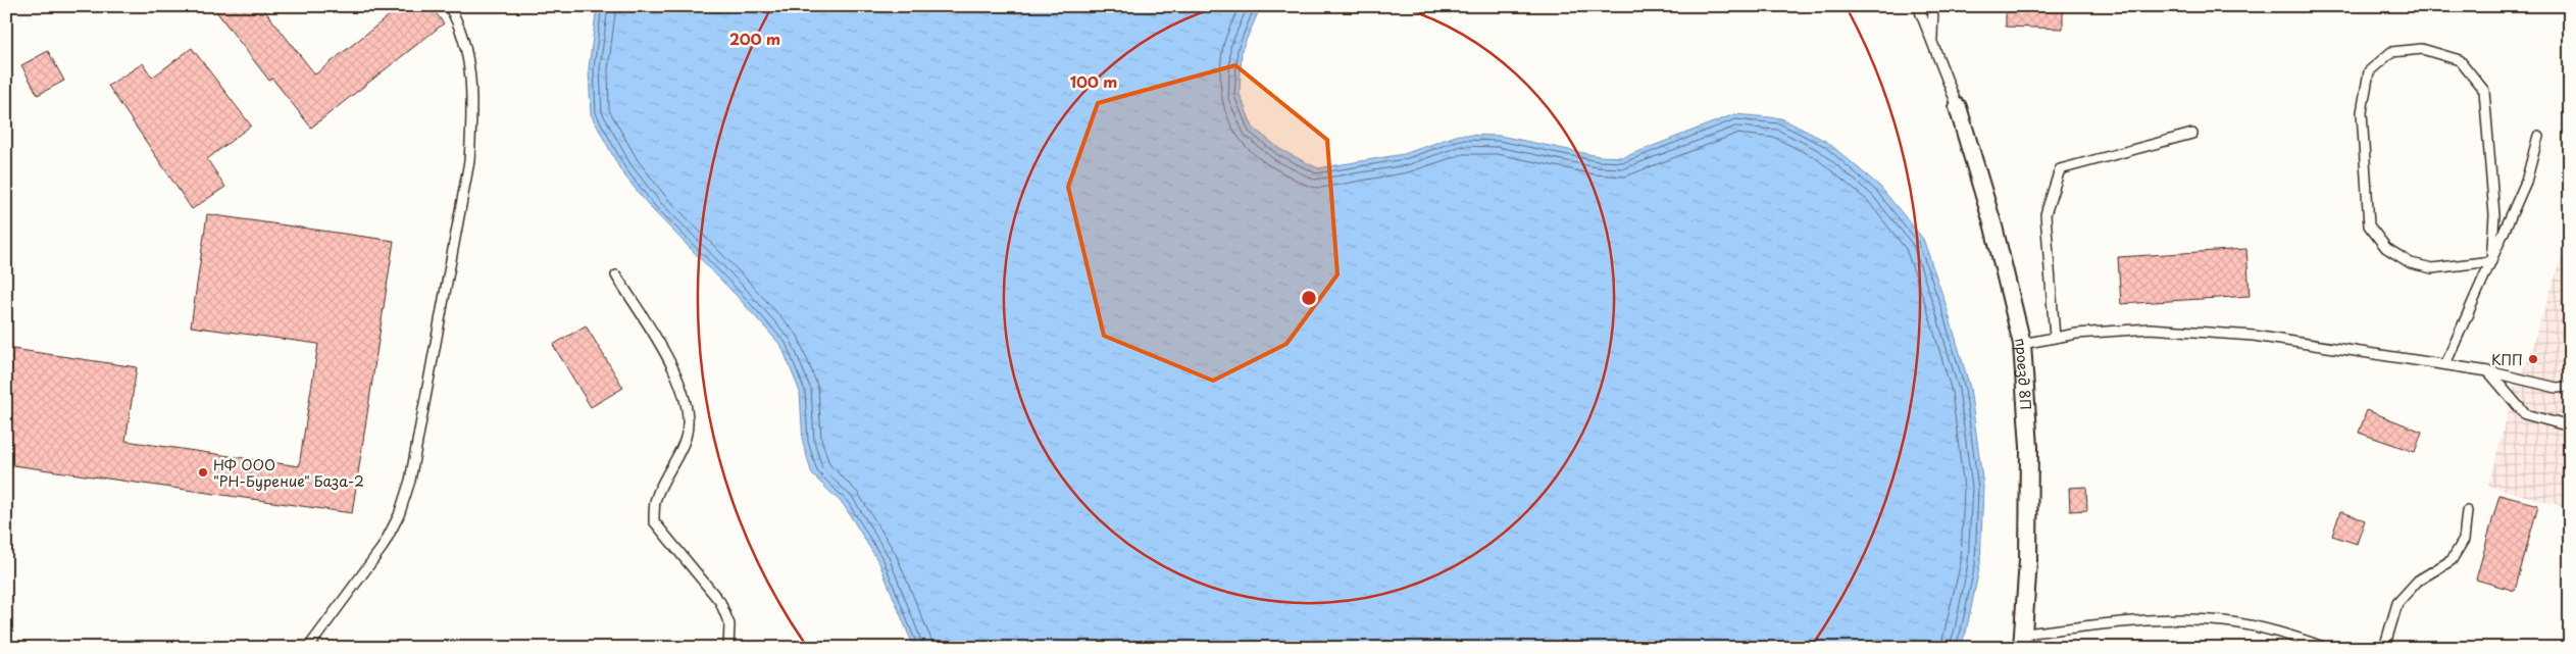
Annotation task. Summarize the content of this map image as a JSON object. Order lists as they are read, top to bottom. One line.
{"streets":{"street":["проезд 8П"]},"places":["КПП","НФ ООО \"РН-Бурение\" База-2"],"rings":["200 m","100 m"]}
